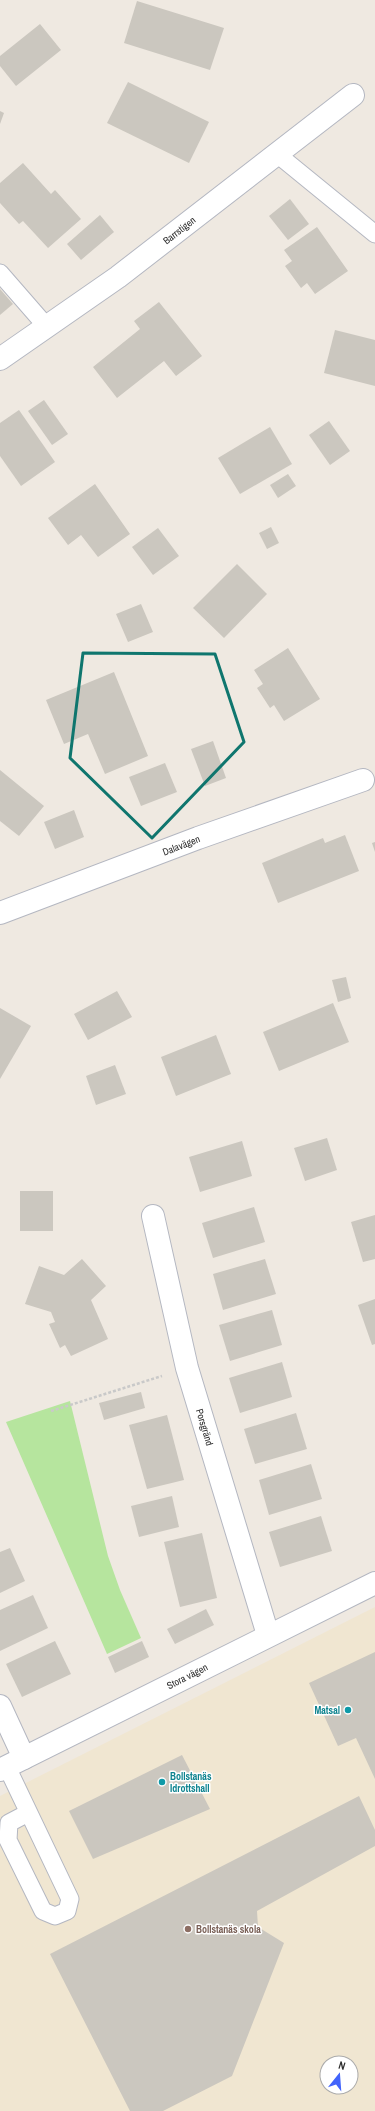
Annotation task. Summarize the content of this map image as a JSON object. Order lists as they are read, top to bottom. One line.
{"streets":{"street":["Barrstigen","Dalavägen","Porsgränd","Stora vägen"]},"crossings":[["Porsgränd","Stora vägen"]],"places":["Matsal","Bollstanäs Idrottshall","Bollstanäs skola"],"north":"top"}
